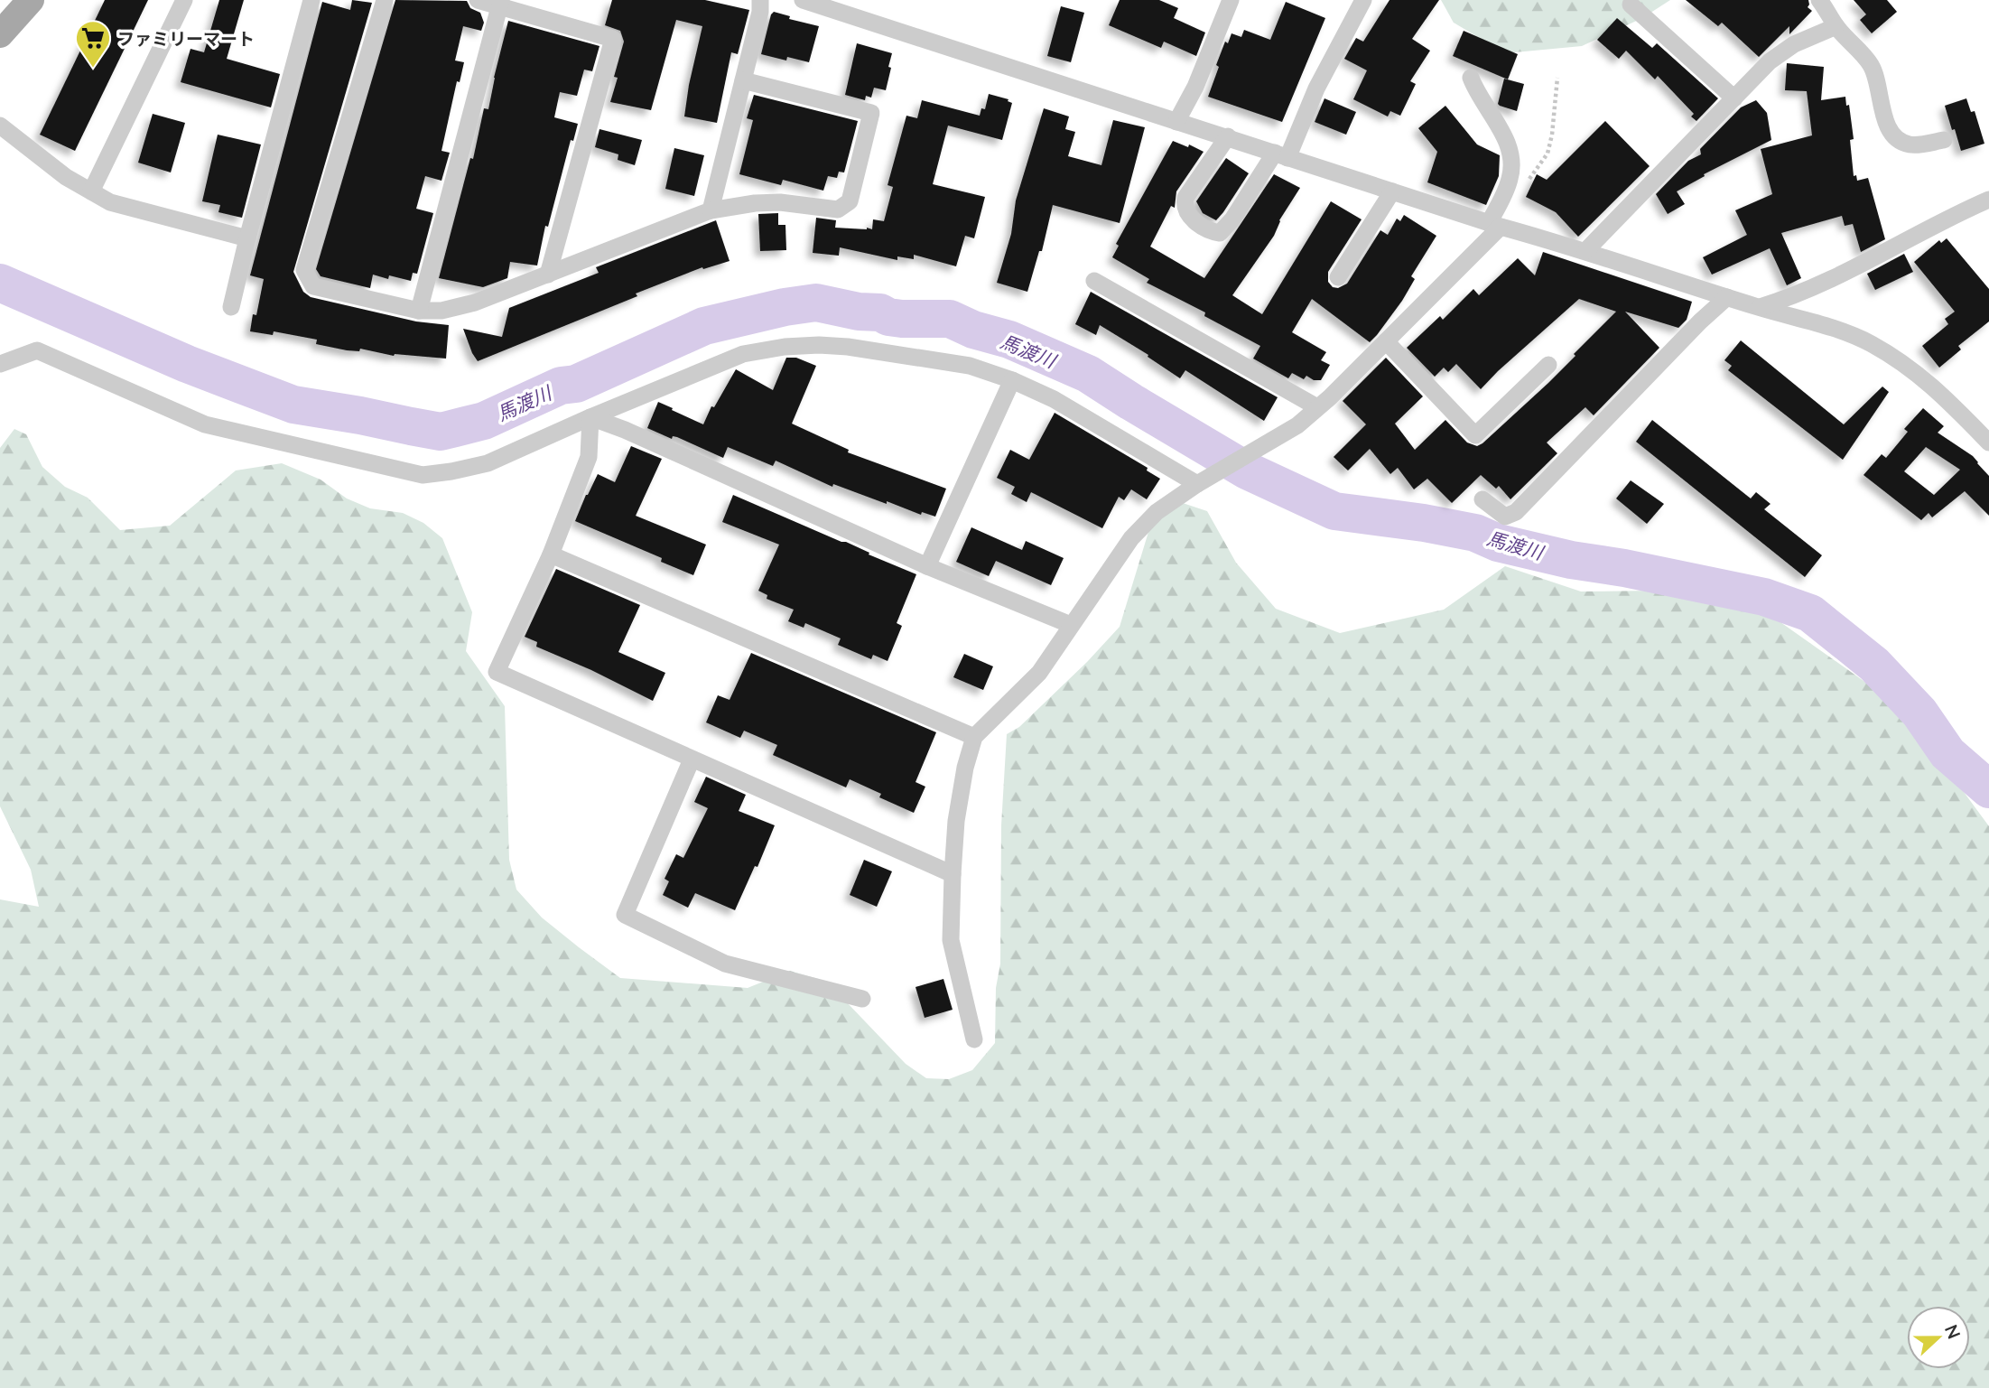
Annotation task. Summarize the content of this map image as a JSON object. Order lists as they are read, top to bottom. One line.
{"water":["馬渡川"],"places":{"supermarket":["ファミリーマート"]},"north":"right"}
